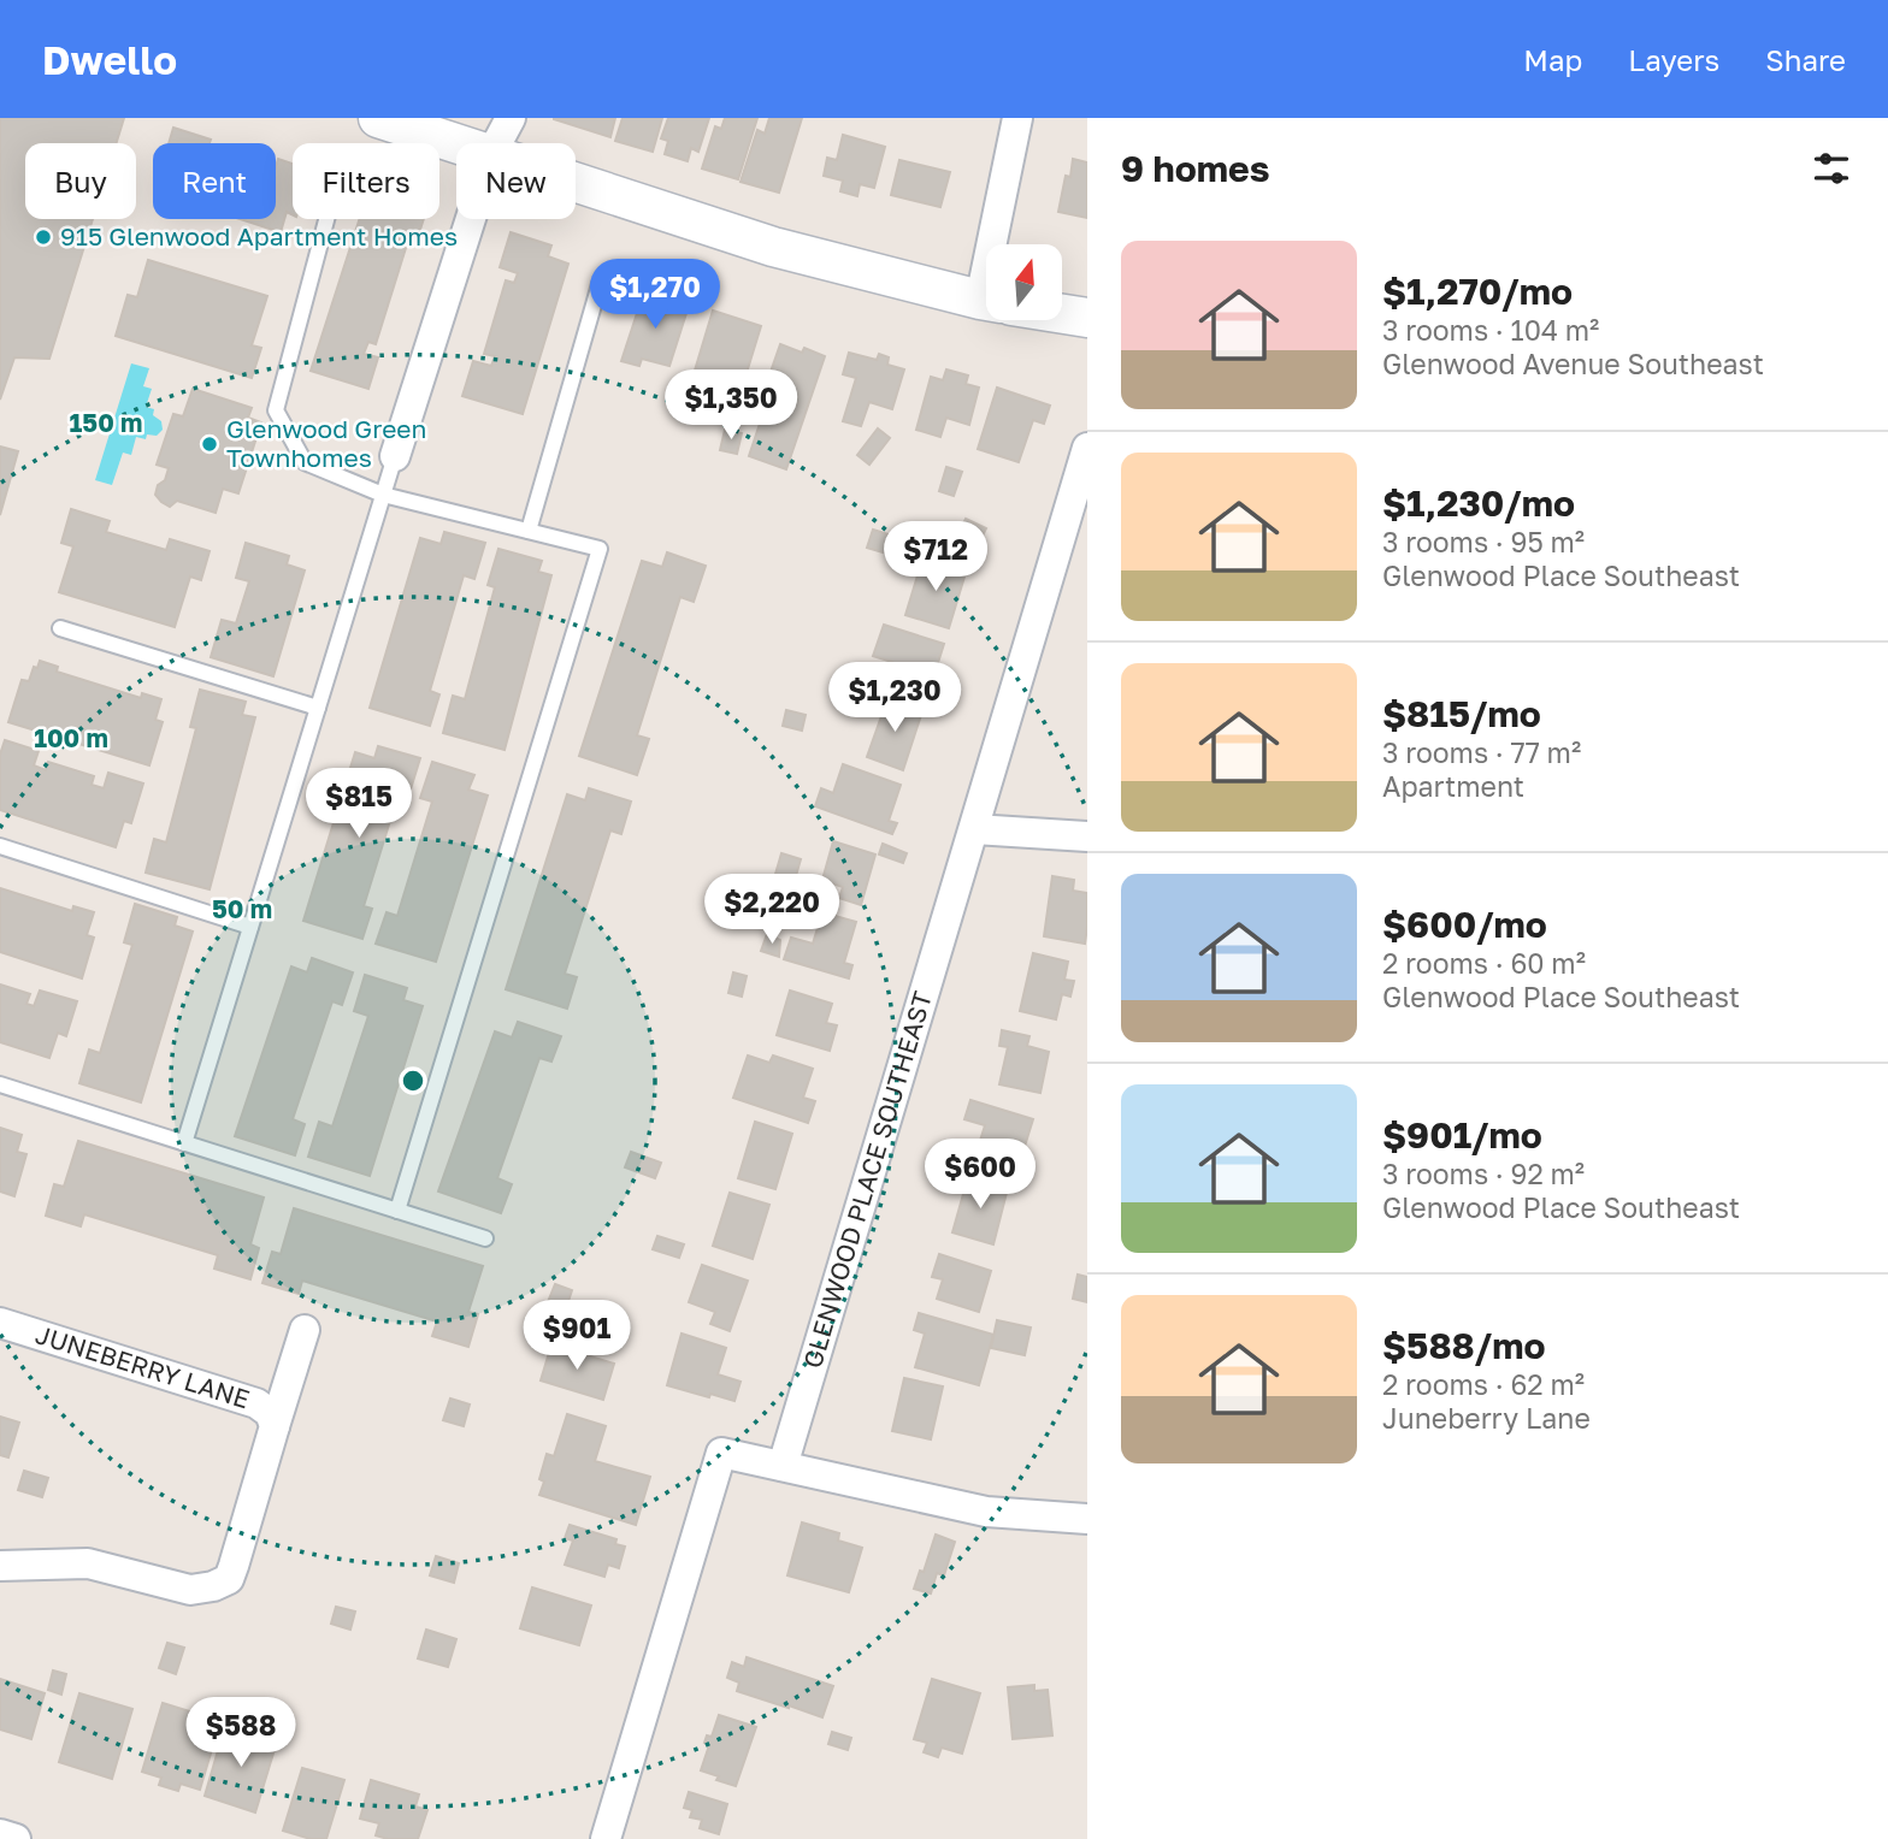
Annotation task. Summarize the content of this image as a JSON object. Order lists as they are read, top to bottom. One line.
{"streets":{"street":["GLENWOOD PLACE SOUTHEAST","JUNEBERRY LANE"]},"places":["915 Glenwood Apartment Homes","Glenwood Green Townhomes"],"north":"top","page":{"header":"Dwello","nav":["Map","Layers","Share"],"heading":"9 homes","chip":["Buy","Rent","Filters","New"],"list":[{"name":"$1,270/mo","note":"3 rooms · 104 m² · Glenwood Avenue Southeast"},{"name":"$1,230/mo","note":"3 rooms · 95 m² · Glenwood Place Southeast"},{"name":"$815/mo","note":"3 rooms · 77 m² · Apartment"},{"name":"$600/mo","note":"2 rooms · 60 m² · Glenwood Place Southeast"},{"name":"$901/mo","note":"3 rooms · 92 m² · Glenwood Place Southeast"},{"name":"$588/mo","note":"2 rooms · 62 m² · Juneberry Lane"}],"price":["$1,270","$1,350","$712","$1,230","$815","$2,220","$600","$901","$588"]},"rings":["150 m","100 m","50 m"]}
